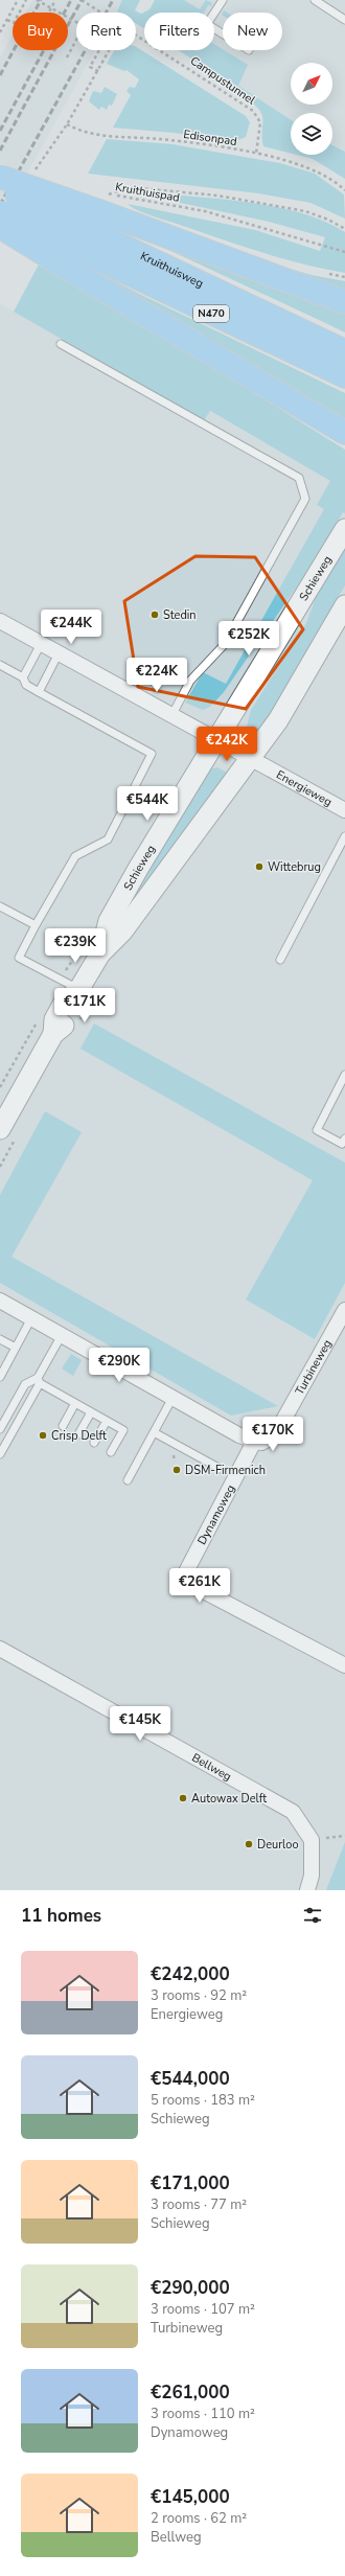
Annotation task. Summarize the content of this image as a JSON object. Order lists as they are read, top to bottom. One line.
{"streets":{"highway":["Kruithuisweg","N470"],"street":["Schieweg","Energieweg","Turbineweg","Dynamoweg","Bellweg"],"path":["Campustunnel","Edisonpad","Kruithuispad"]},"crossings":[["Campustunnel","Edisonpad"],["Kruithuispad","Kruithuisweg"],["Kruithuispad","N470"],["Kruithuisweg","N470"],["Schieweg","Energieweg"],["Turbineweg","Dynamoweg"]],"places":["Stedin","Wittebrug","Crisp Delft","DSM-Firmenich","Autowax Delft","Deurloo"],"north":"top right","page":{"chip":["Buy","Rent","Filters","New"],"price":["€244K","€252K","€224K","€242K","€544K","€239K","€171K","€290K","€170K","€261K","€145K"],"heading":"11 homes","list":[{"name":"€242,000","note":"3 rooms · 92 m² · Energieweg"},{"name":"€544,000","note":"5 rooms · 183 m² · Schieweg"},{"name":"€171,000","note":"3 rooms · 77 m² · Schieweg"},{"name":"€290,000","note":"3 rooms · 107 m² · Turbineweg"},{"name":"€261,000","note":"3 rooms · 110 m² · Dynamoweg"},{"name":"€145,000","note":"2 rooms · 62 m² · Bellweg"}]}}
